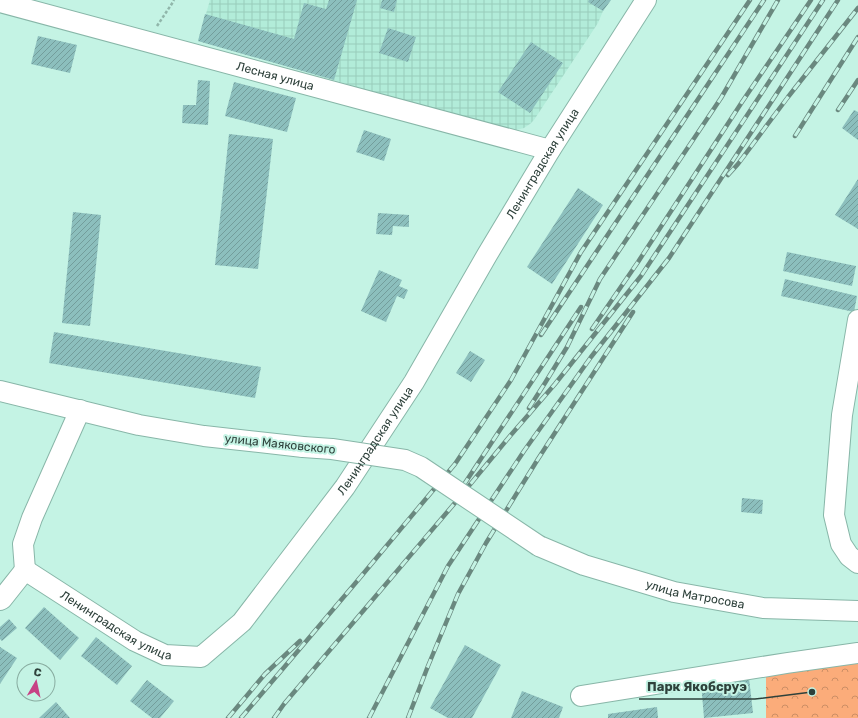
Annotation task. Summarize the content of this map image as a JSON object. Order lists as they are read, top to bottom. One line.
{"streets":{"street":["Лесная улица","Ленинградская улица","улица Маяковского","улица Матросова"]},"crossings":[["Лесная улица","Ленинградская улица"],["улица Маяковского","улица Матросова"]],"places":["Парк Якобсруэ"],"north":"top"}
